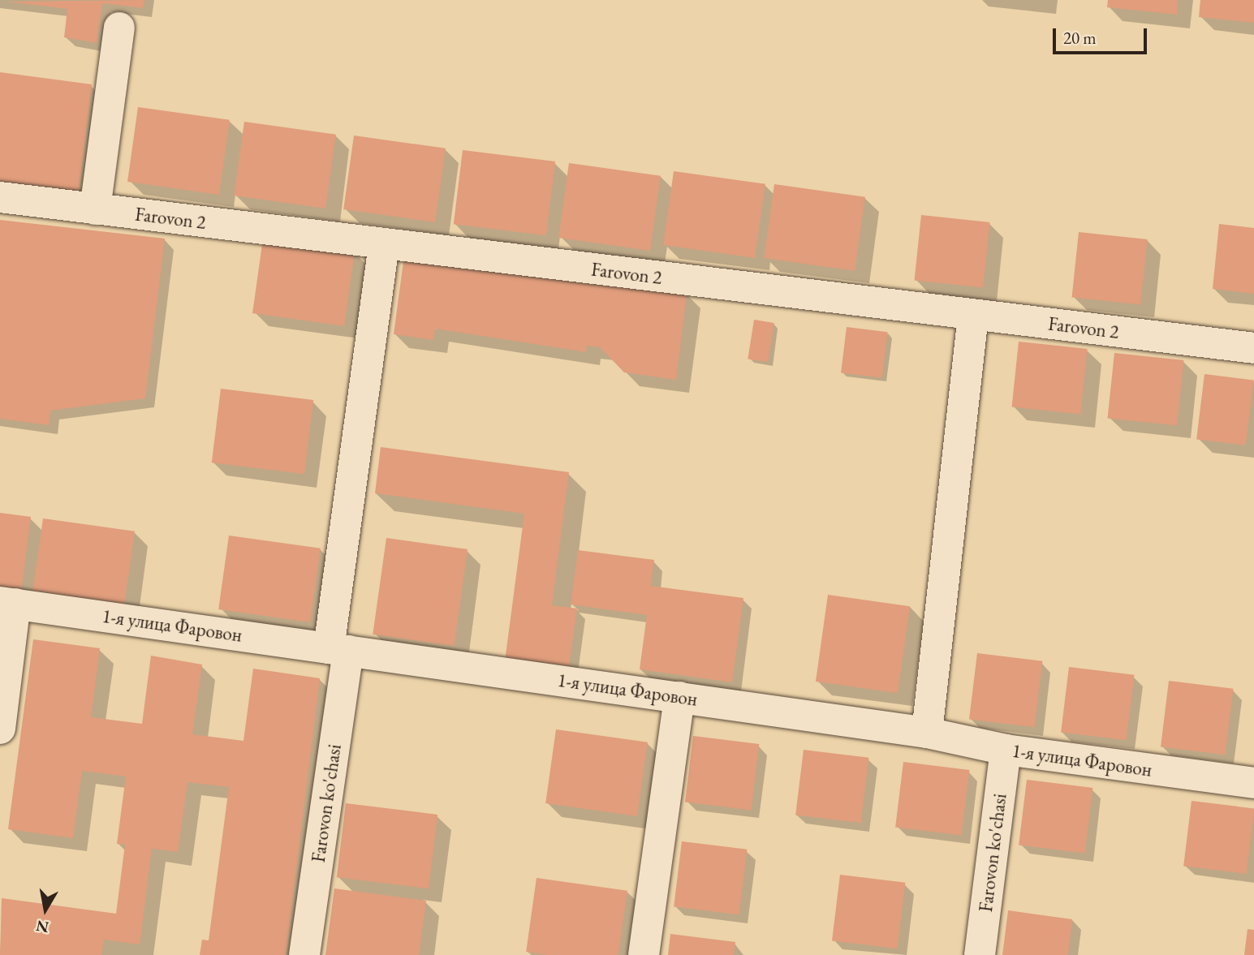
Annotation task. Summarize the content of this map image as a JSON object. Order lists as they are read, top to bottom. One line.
{"streets":{"street":["Farovon 2","1-я улица Фаровон","Farovon ko'chasi"]},"crossings":[["Farovon 2","Farovon ko'chasi"],["1-я улица Фаровон","Farovon ko'chasi"]],"scale_bar":"20 m","north":"bottom"}
